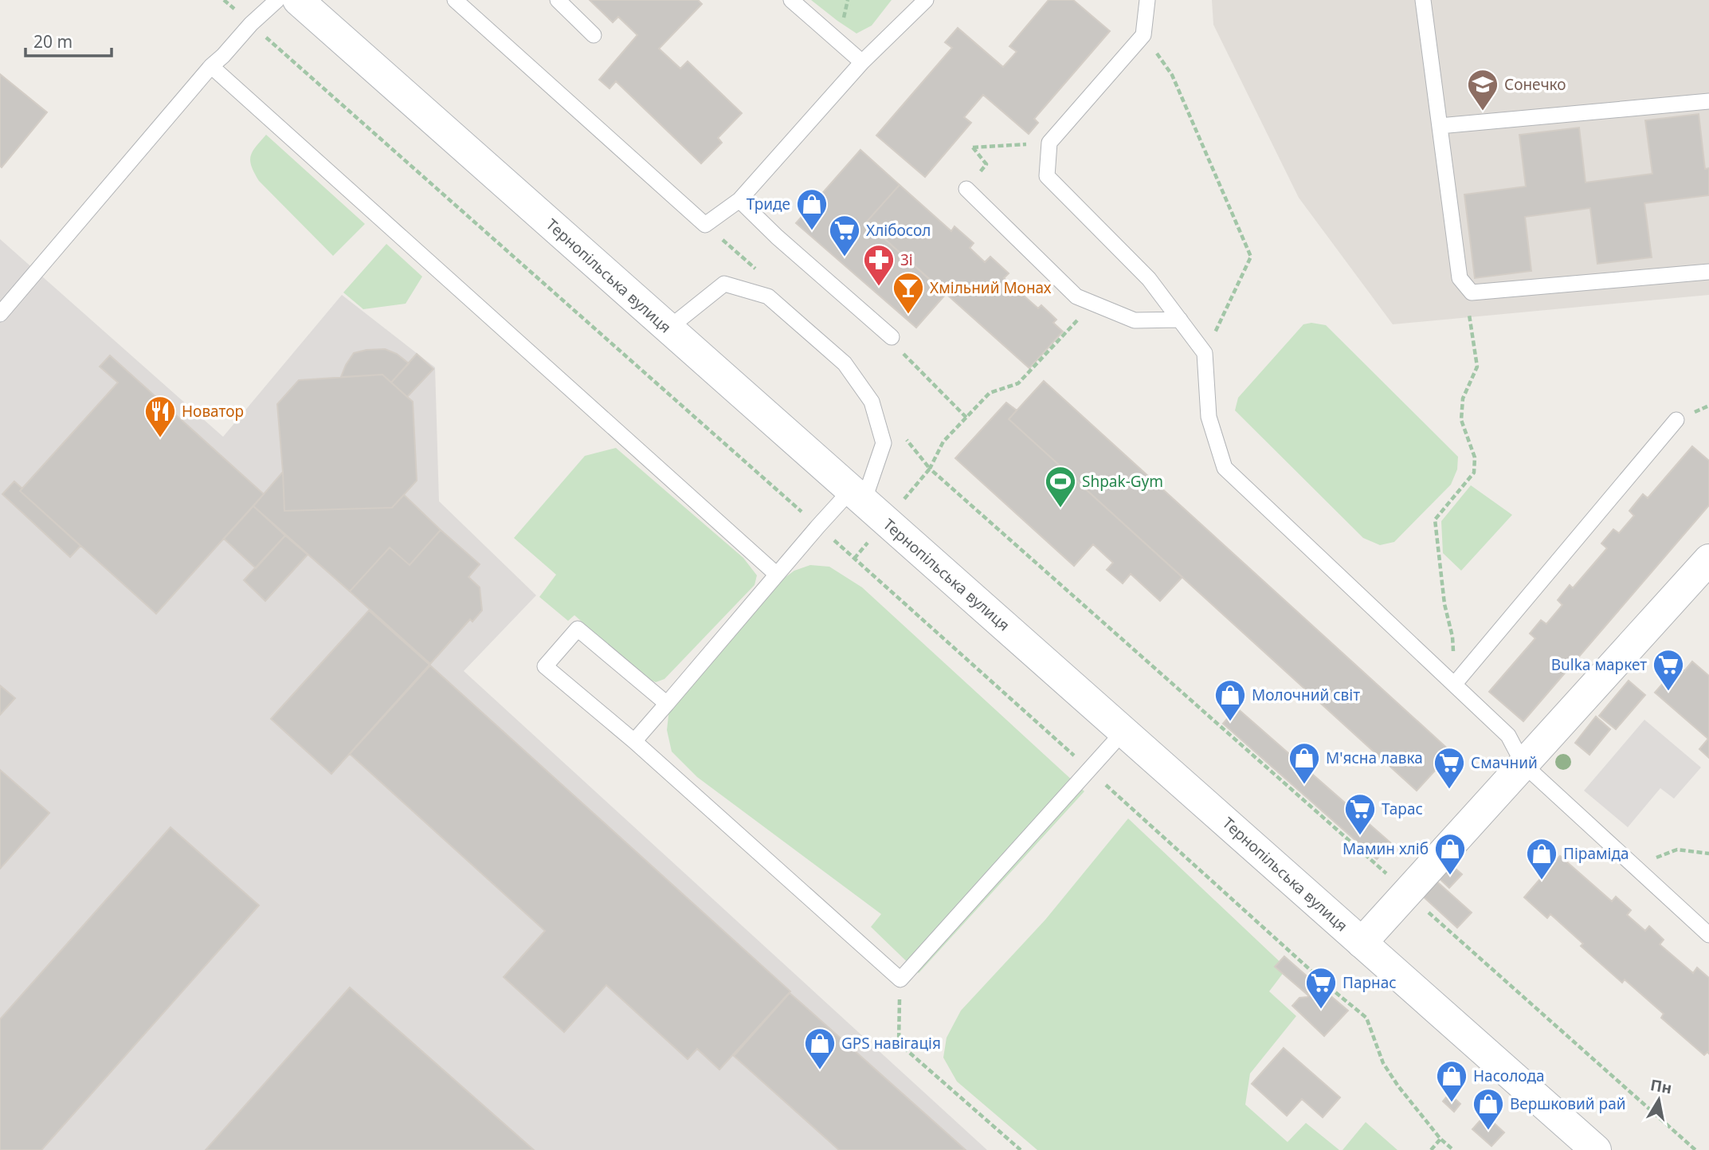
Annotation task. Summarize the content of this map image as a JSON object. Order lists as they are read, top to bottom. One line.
{"streets":{"main road":["Тернопільська вулиця"]},"places":{"school or university":["Сонечко"],"shop":["Триде","Молочний світ","М'ясна лавка","Мамин хліб","Піраміда","GPS навігація","Насолода","Вершковий рай"],"supermarket":["Хлібосол","Bulka маркет","Смачний","Тарас","Парнас"],"pharmacy":["3і"],"bar":["Хмільний Монах"],"restaurant":["Новатор"],"sports":["Shpak-Gym"]},"scale_bar":"20 m","north":"top"}
